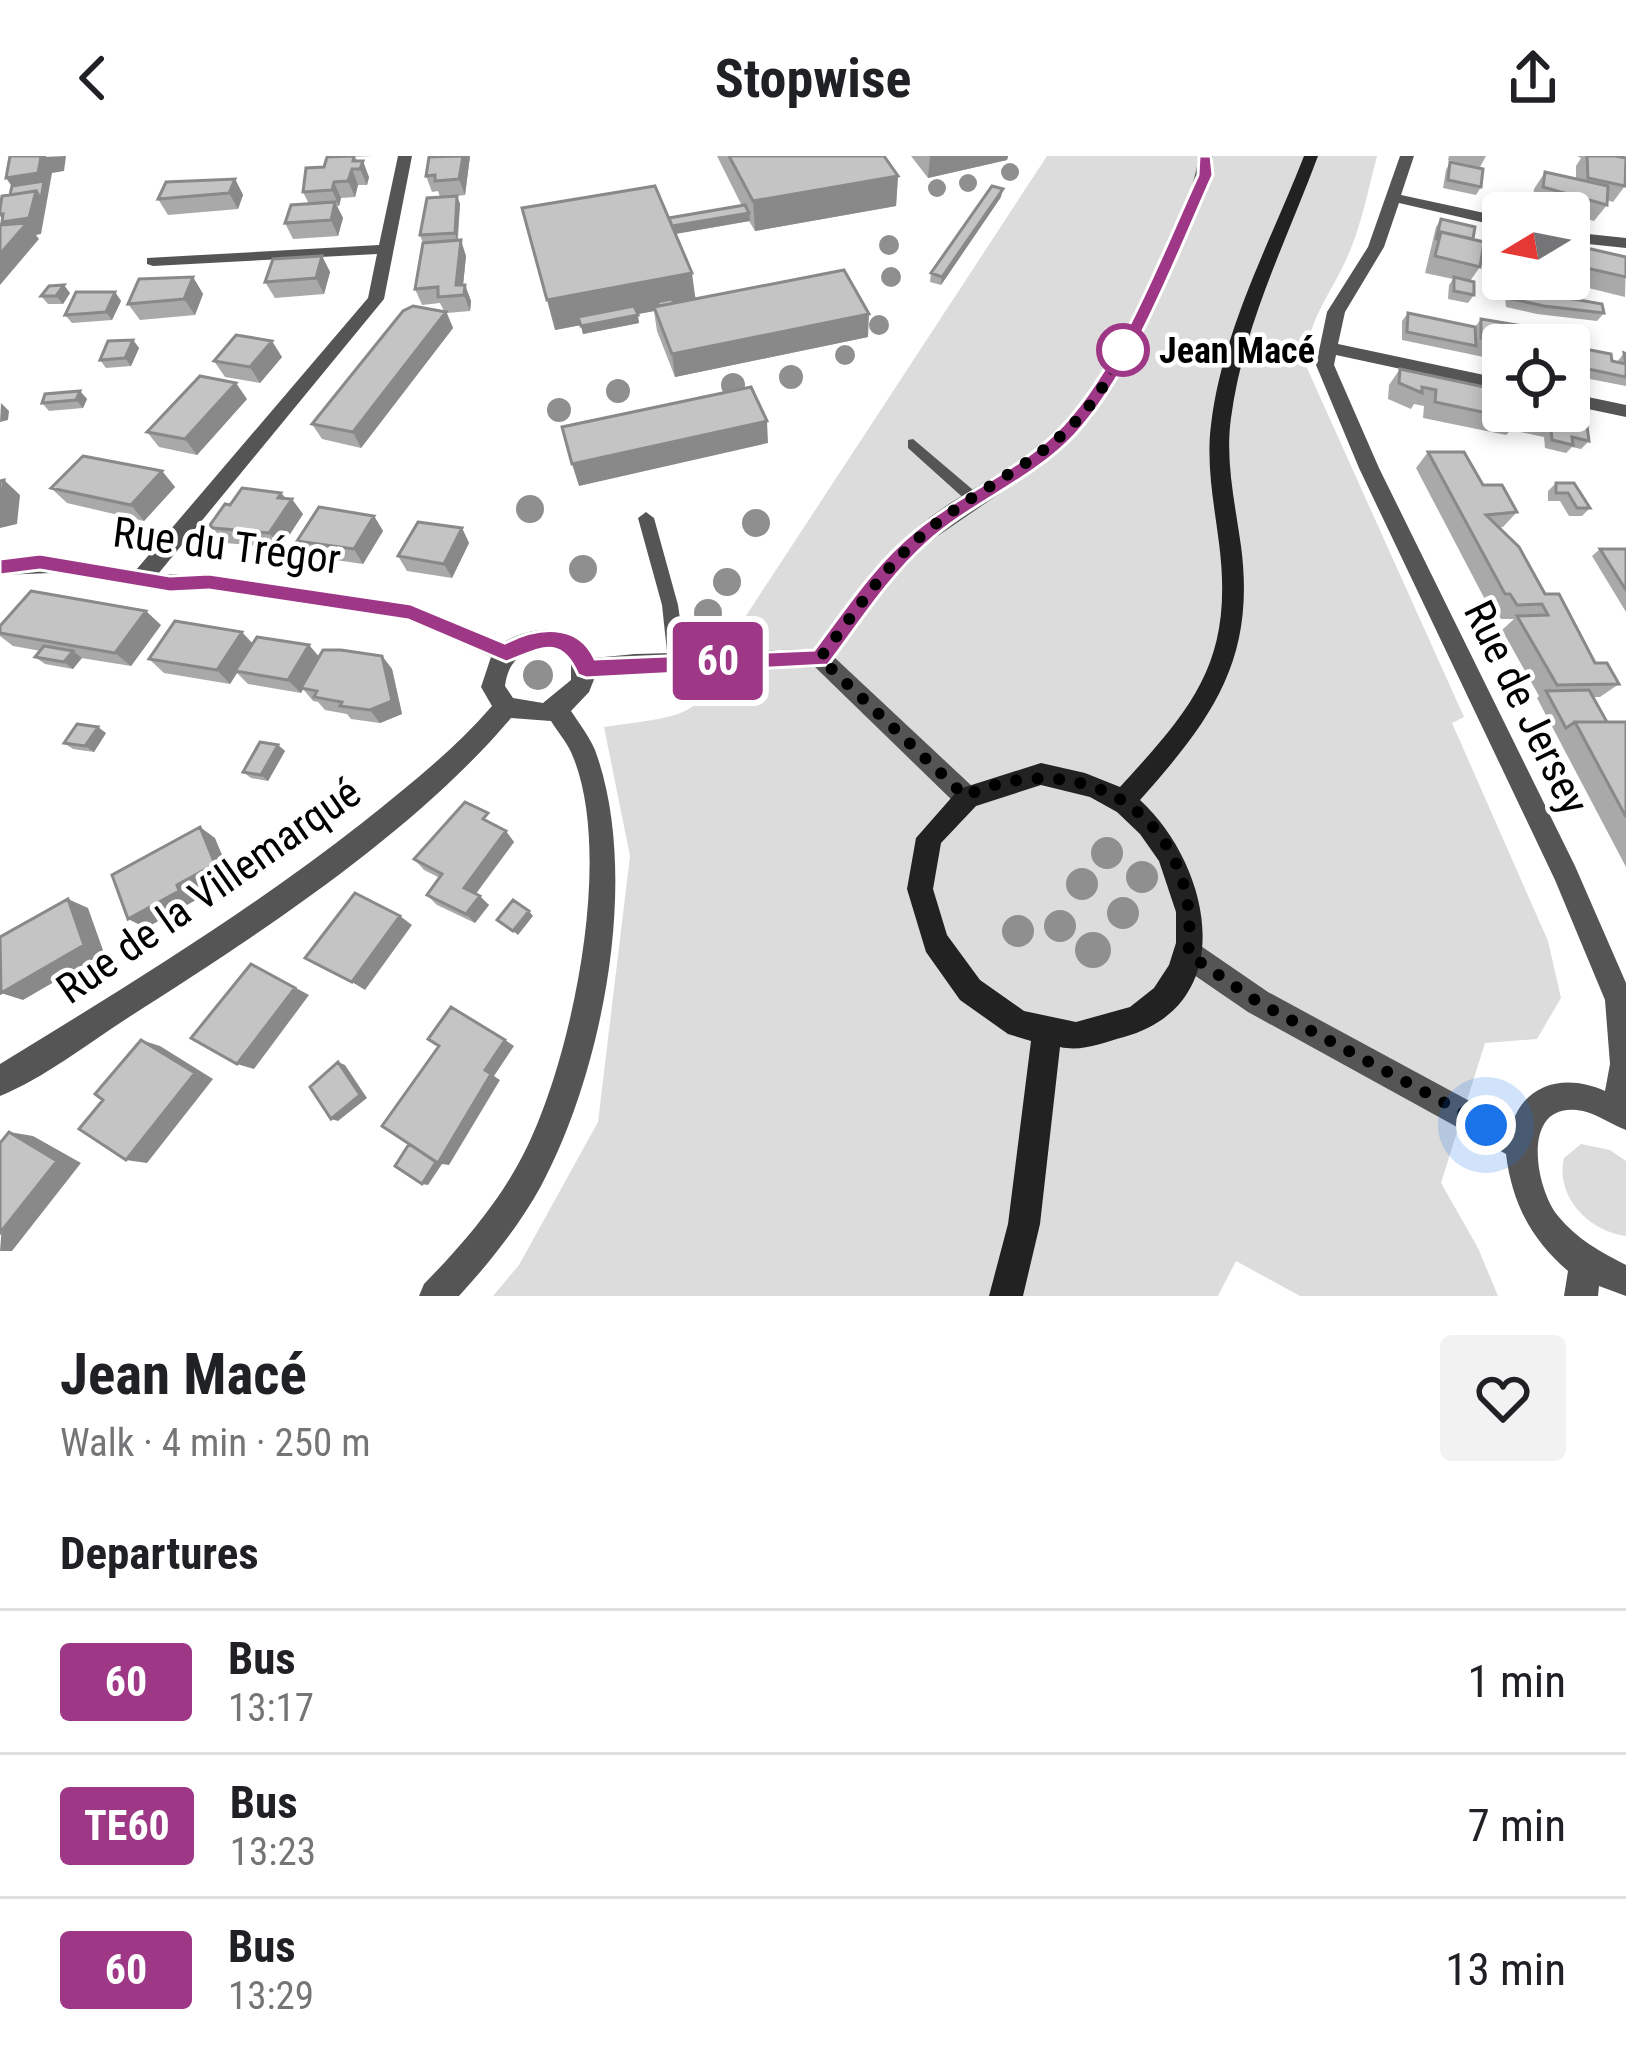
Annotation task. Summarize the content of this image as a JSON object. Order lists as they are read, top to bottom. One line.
{"streets":{"street":["Rue du Trégor","Rue de Jersey","Rue de la Villemarqué"]},"crossings":[["Rue du Trégor","Rue de la Villemarqué"]],"places":["Jean Macé"],"lines":["bus line 60"],"north":"left","page":{"header":"Stopwise","on_map":"60","heading":[["Jean Macé","Walk · 4 min · 250 m"],"Departures"],"list":[{"mark":"60","name":"Bus","note":"13:17","value":"1 min"},{"mark":"TE60","name":"Bus","note":"13:23","value":"7 min"},{"mark":"60","name":"Bus","note":"13:29","value":"13 min"}]}}
